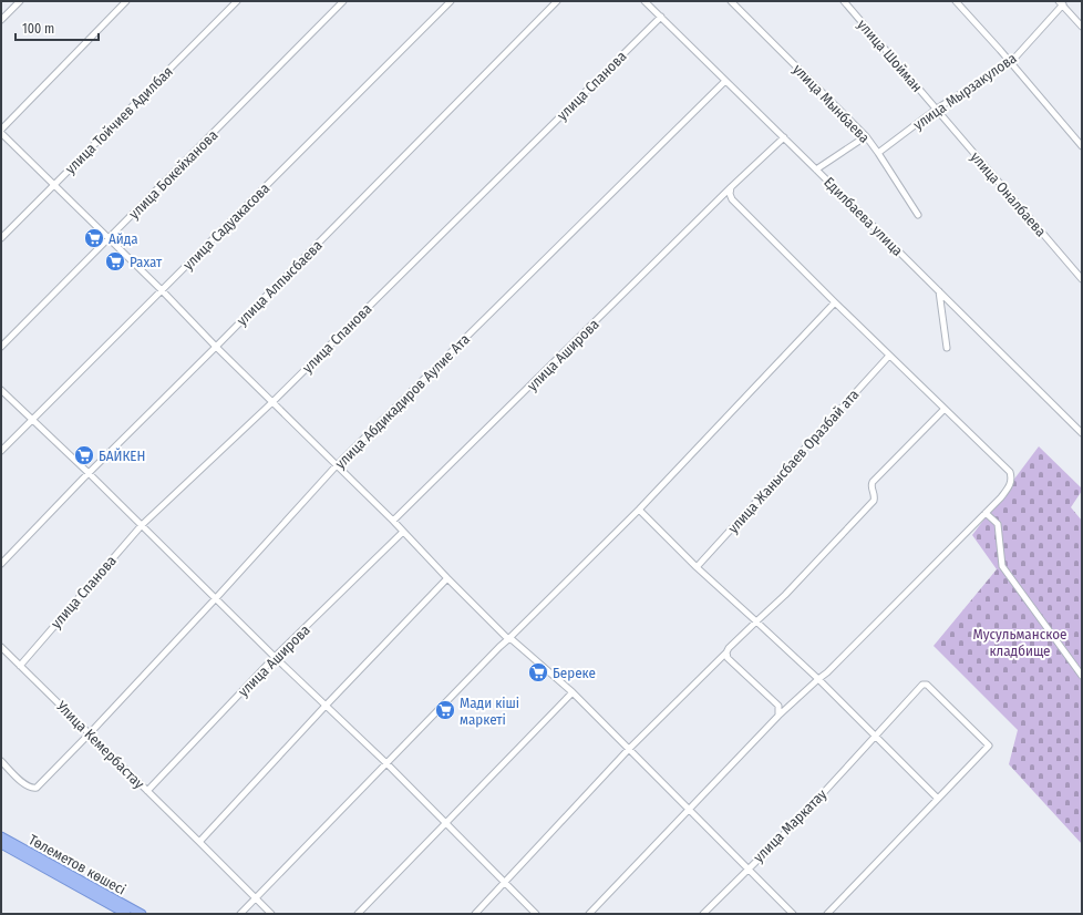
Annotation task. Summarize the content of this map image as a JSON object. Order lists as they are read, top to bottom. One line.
{"streets":{"main road":["Төлеметов көшесі"],"street":["улица Шойман","улица Спанова","улица Мырзакулова","улица Мынбаева","улица Тойчиев Адилбая","улица Бокейханова","улица Оналбаева","Едилбаева улица","улица Садуакасова","улица Алпысбаева","улица Аширова","улица Абдикадиров Аулие Ата","улица Жанысбаев Оразбай ата","Улица Кемербастау","улица Маркатау"]},"crossings":[["улица Шойман","улица Мырзакулова"],["улица Шойман","улица Оналбаева"],["улица Спанова","Едилбаева улица"],["улица Спанова","Улица Кемербастау"],["улица Мырзакулова","улица Мынбаева"],["улица Мырзакулова","улица Оналбаева"],["Едилбаева улица","улица Аширова"],["Едилбаева улица","улица Абдикадиров Аулие Ата"],["улица Аширова","Улица Кемербастау"],["улица Абдикадиров Аулие Ата","Улица Кемербастау"]],"parks":["Мусульманское кладбище"],"places":{"supermarket":["Айда","Рахат","БАЙКЕН","Береке","Мади кіші маркеті"]},"scale_bar":"100 m"}
